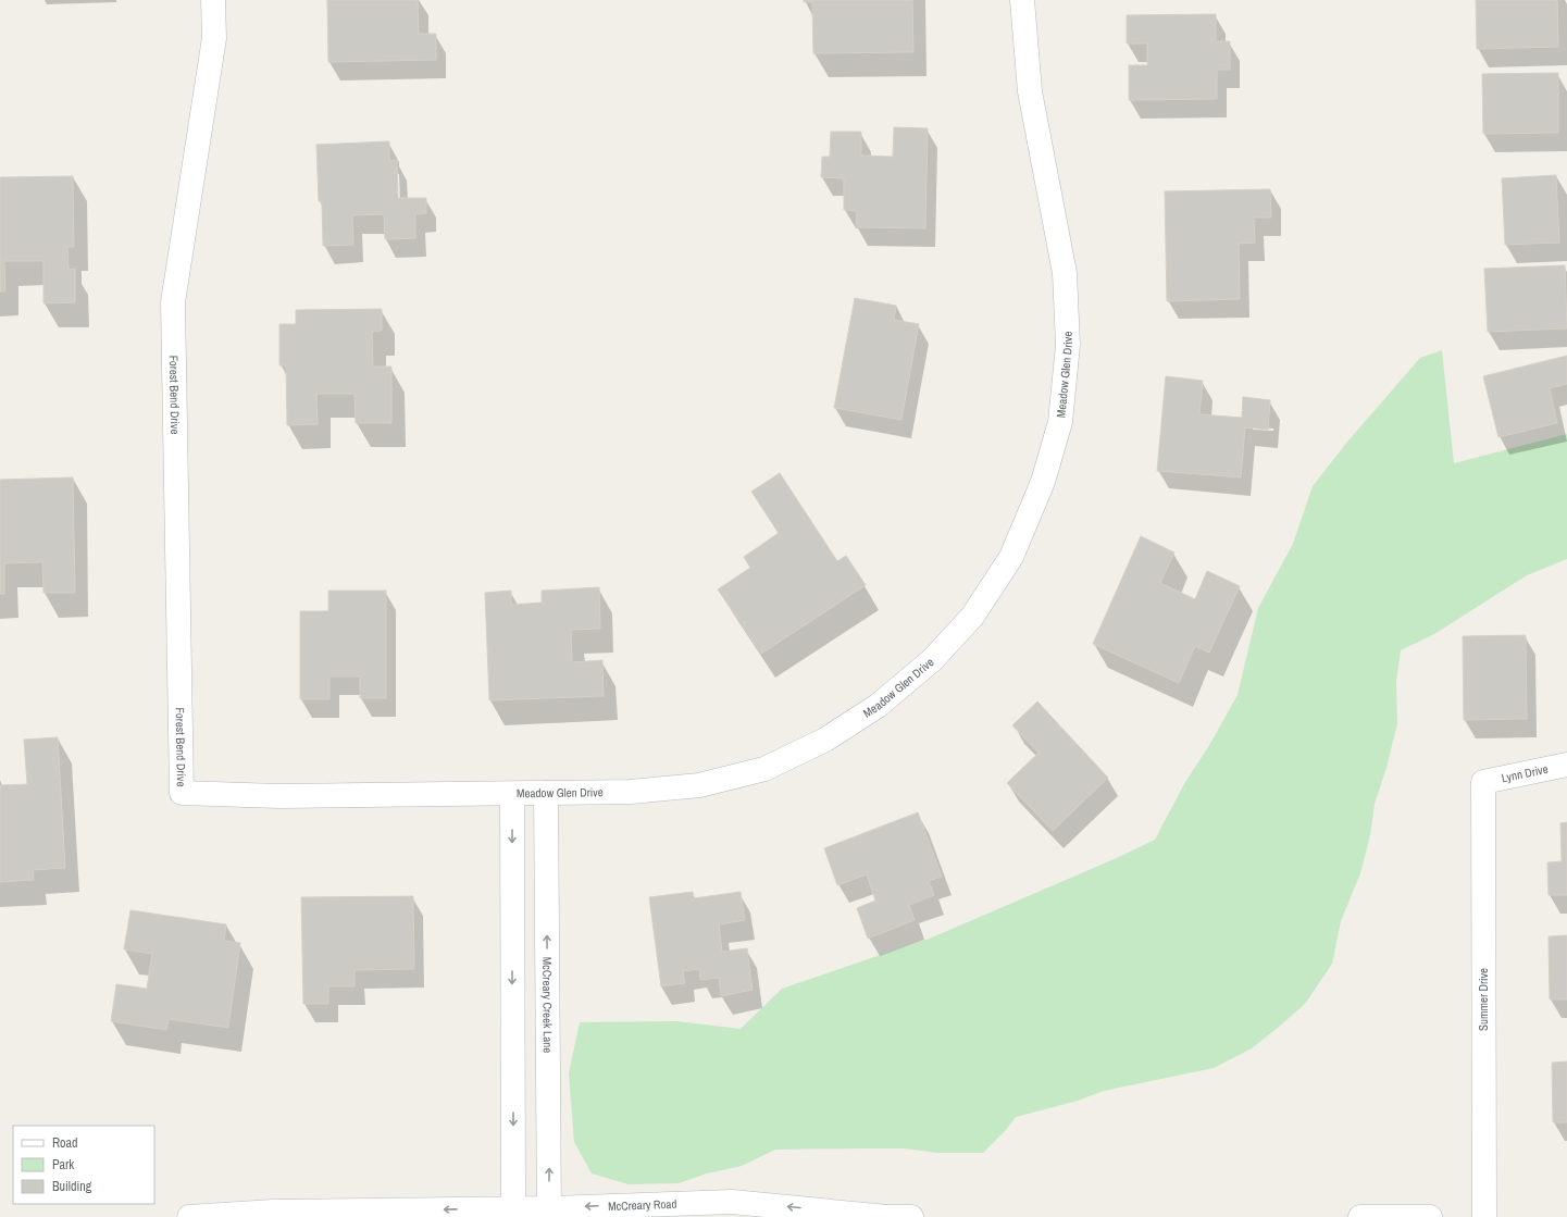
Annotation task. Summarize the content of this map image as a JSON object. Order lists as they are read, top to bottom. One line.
{"streets":{"street":["Meadow Glen Drive","Forest Bend Drive","Lynn Drive","Summer Drive","McCreary Creek Lane","McCreary Road"]},"crossings":[["Meadow Glen Drive","Forest Bend Drive"],["Meadow Glen Drive","McCreary Creek Lane"],["Lynn Drive","Summer Drive"],["McCreary Creek Lane","McCreary Road"]],"one_way":["McCreary Road"],"legend":["Road","Park","Building"]}
